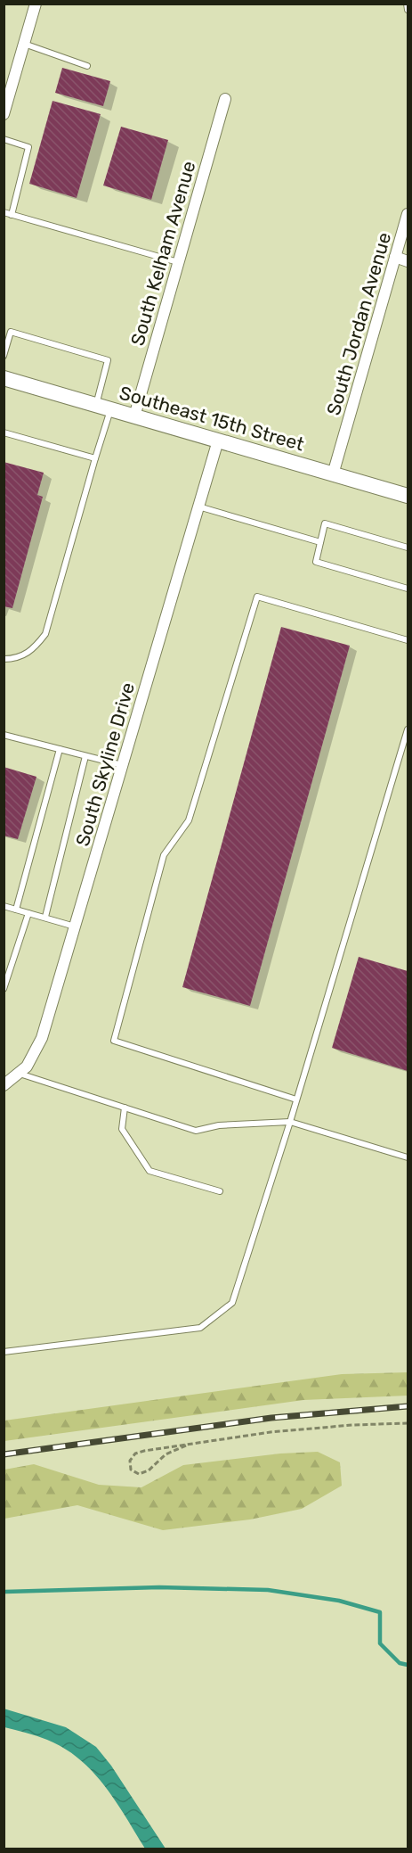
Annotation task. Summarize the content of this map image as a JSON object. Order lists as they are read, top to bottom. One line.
{"streets":{"main road":["Southeast 15th Street"],"street":["South Kelham Avenue","South Jordan Avenue","South Skyline Drive"]},"crossings":[["South Kelham Avenue","Southeast 15th Street"],["South Jordan Avenue","Southeast 15th Street"],["Southeast 15th Street","South Skyline Drive"]]}
